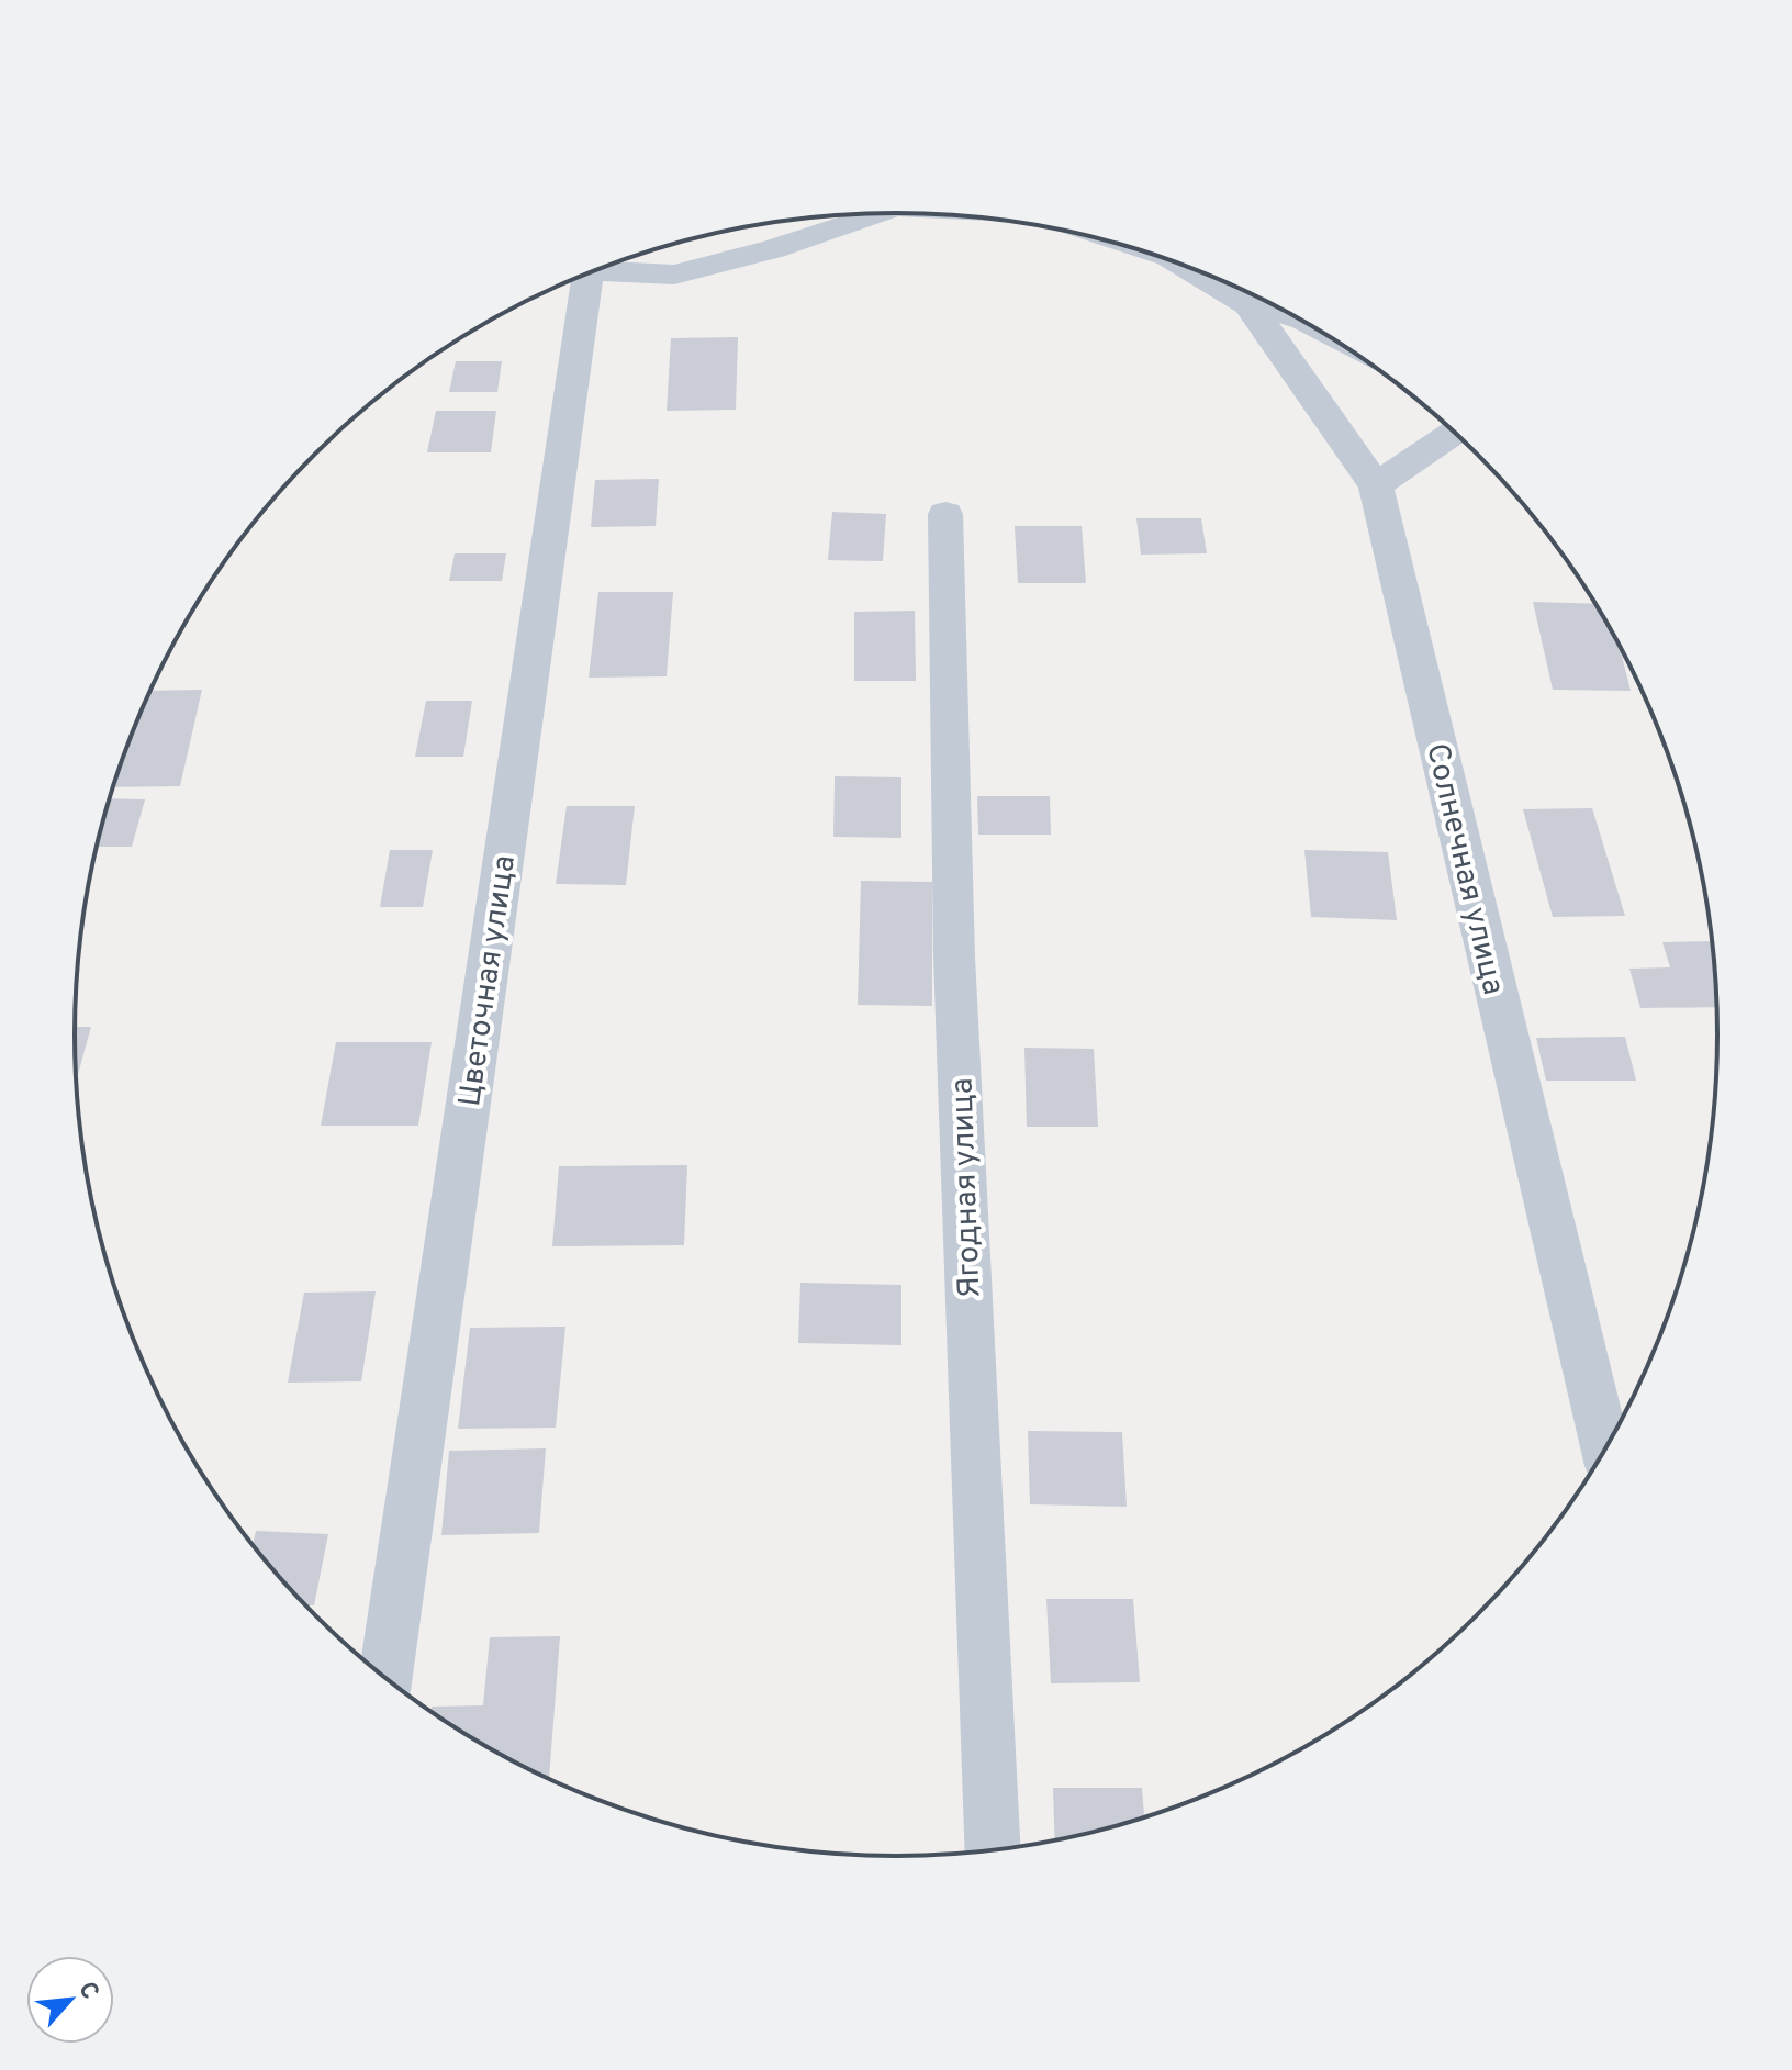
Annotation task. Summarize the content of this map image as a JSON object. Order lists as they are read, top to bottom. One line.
{"streets":{"street":["Солнечная улица","Цветочная улица","Ягодная улица"]},"north":"top right"}
